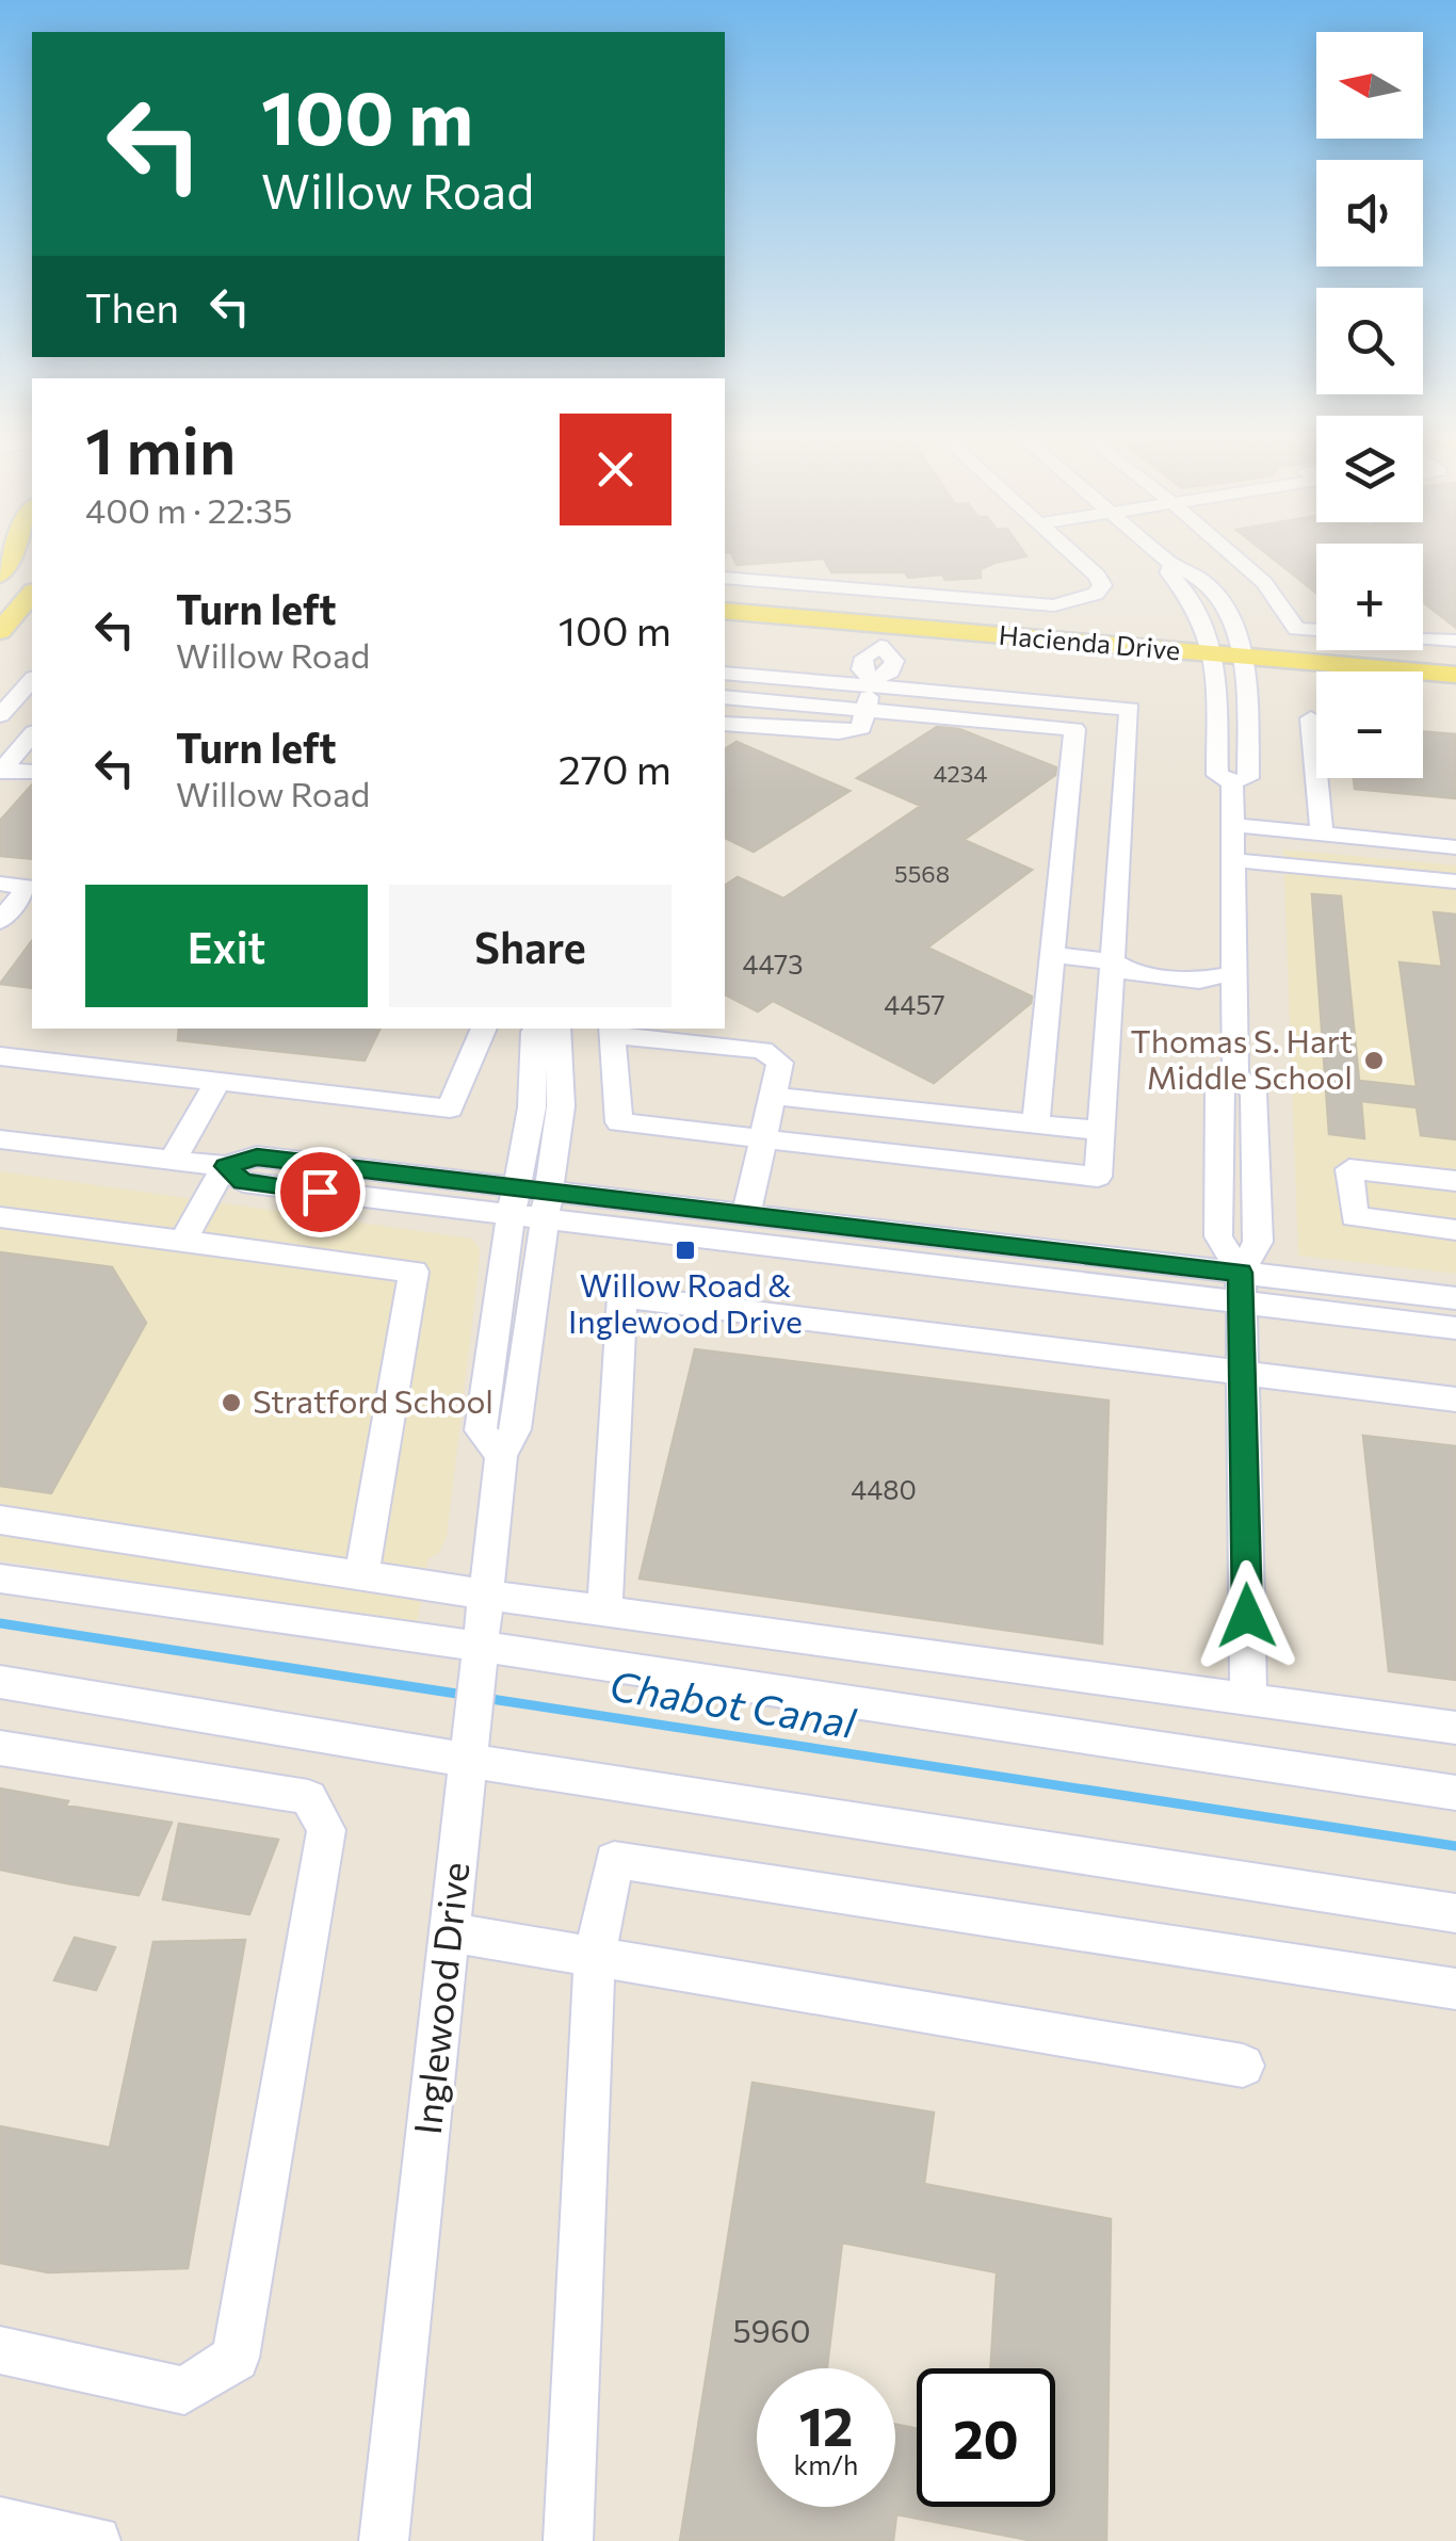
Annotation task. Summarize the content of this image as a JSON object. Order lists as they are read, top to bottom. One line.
{"streets":{"main road":["Hacienda Drive"],"street":["Inglewood Drive"]},"water":["Chabot Canal"],"places":{"other":["Thomas S. Hart Middle School","Stratford School"],"transit":["Willow Road & Inglewood Drive"]},"house_numbers":["4234","5568","4473","4457","4480","5960"],"north":"left","page":{"map_buttons":["+","−"],"turn":["100 m","Willow Road"],"then":"Then","heading":["1 min","400 m · 22:35"],"list":[{"name":"Turn left","note":"Willow Road","value":"100 m"},{"name":"Turn left","note":"Willow Road","value":"270 m"}],"buttons":["Exit","Share"],"speed":"12 km/h","limit":"20"}}
